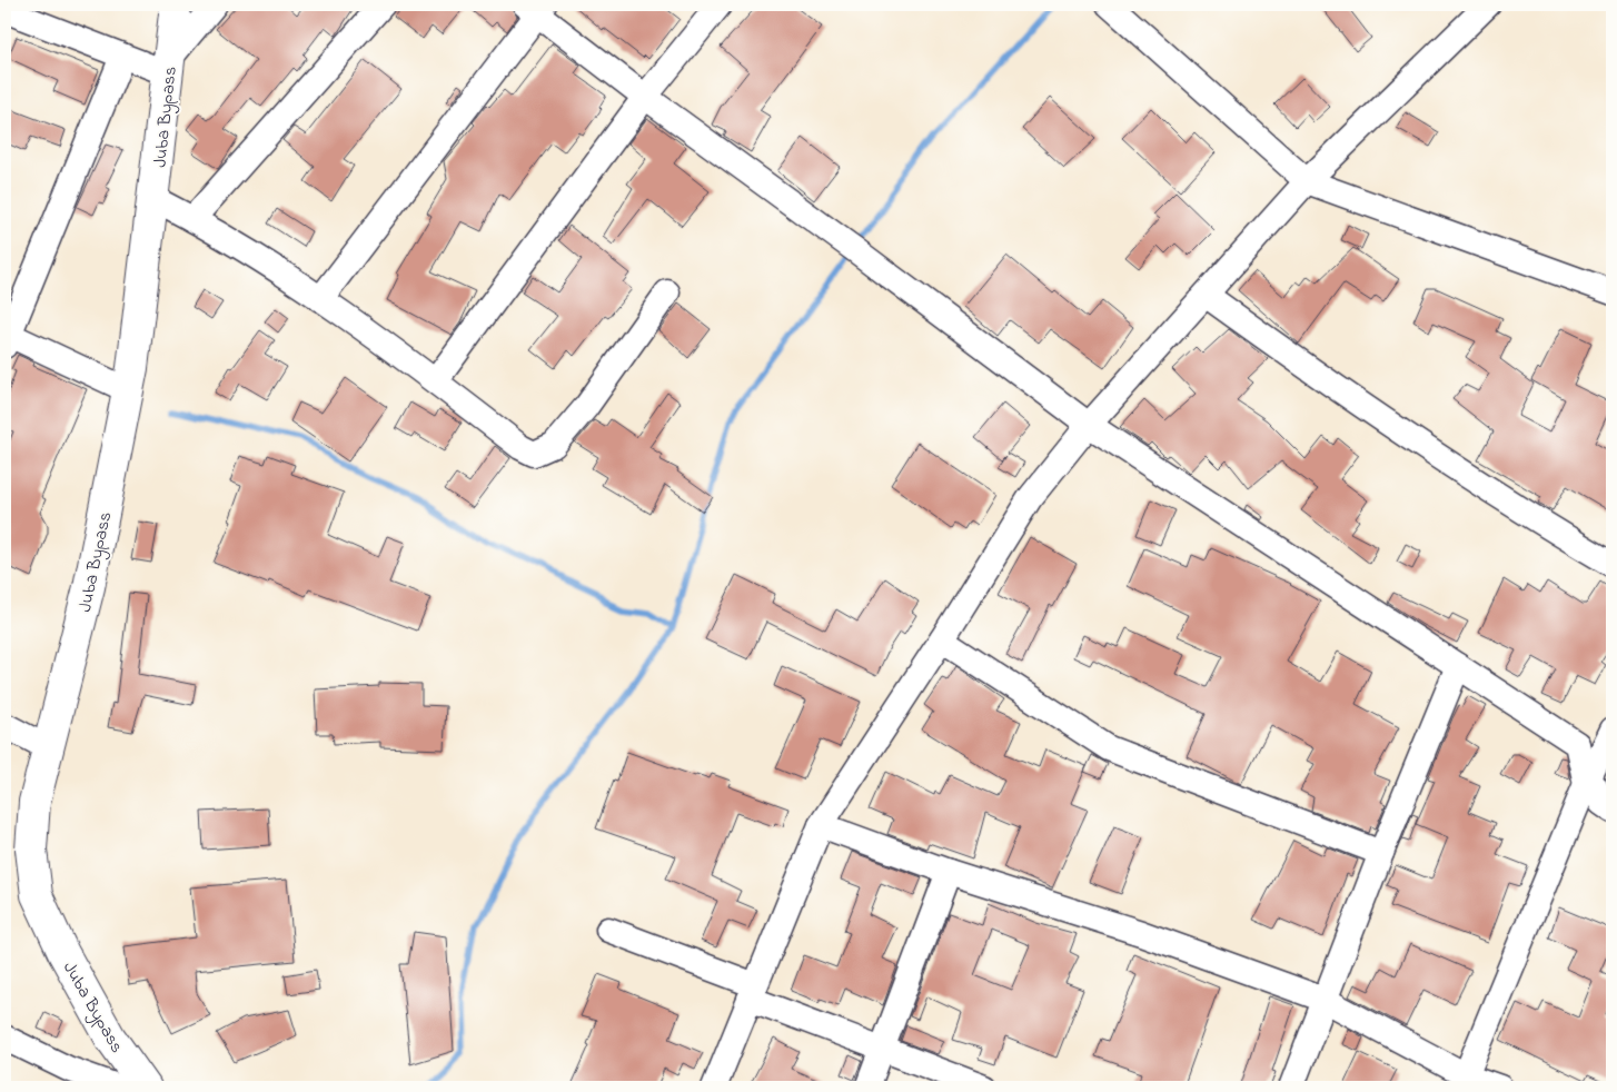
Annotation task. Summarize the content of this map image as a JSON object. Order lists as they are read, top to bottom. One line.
{"streets":{"main road":["Juba Bypass"]}}
